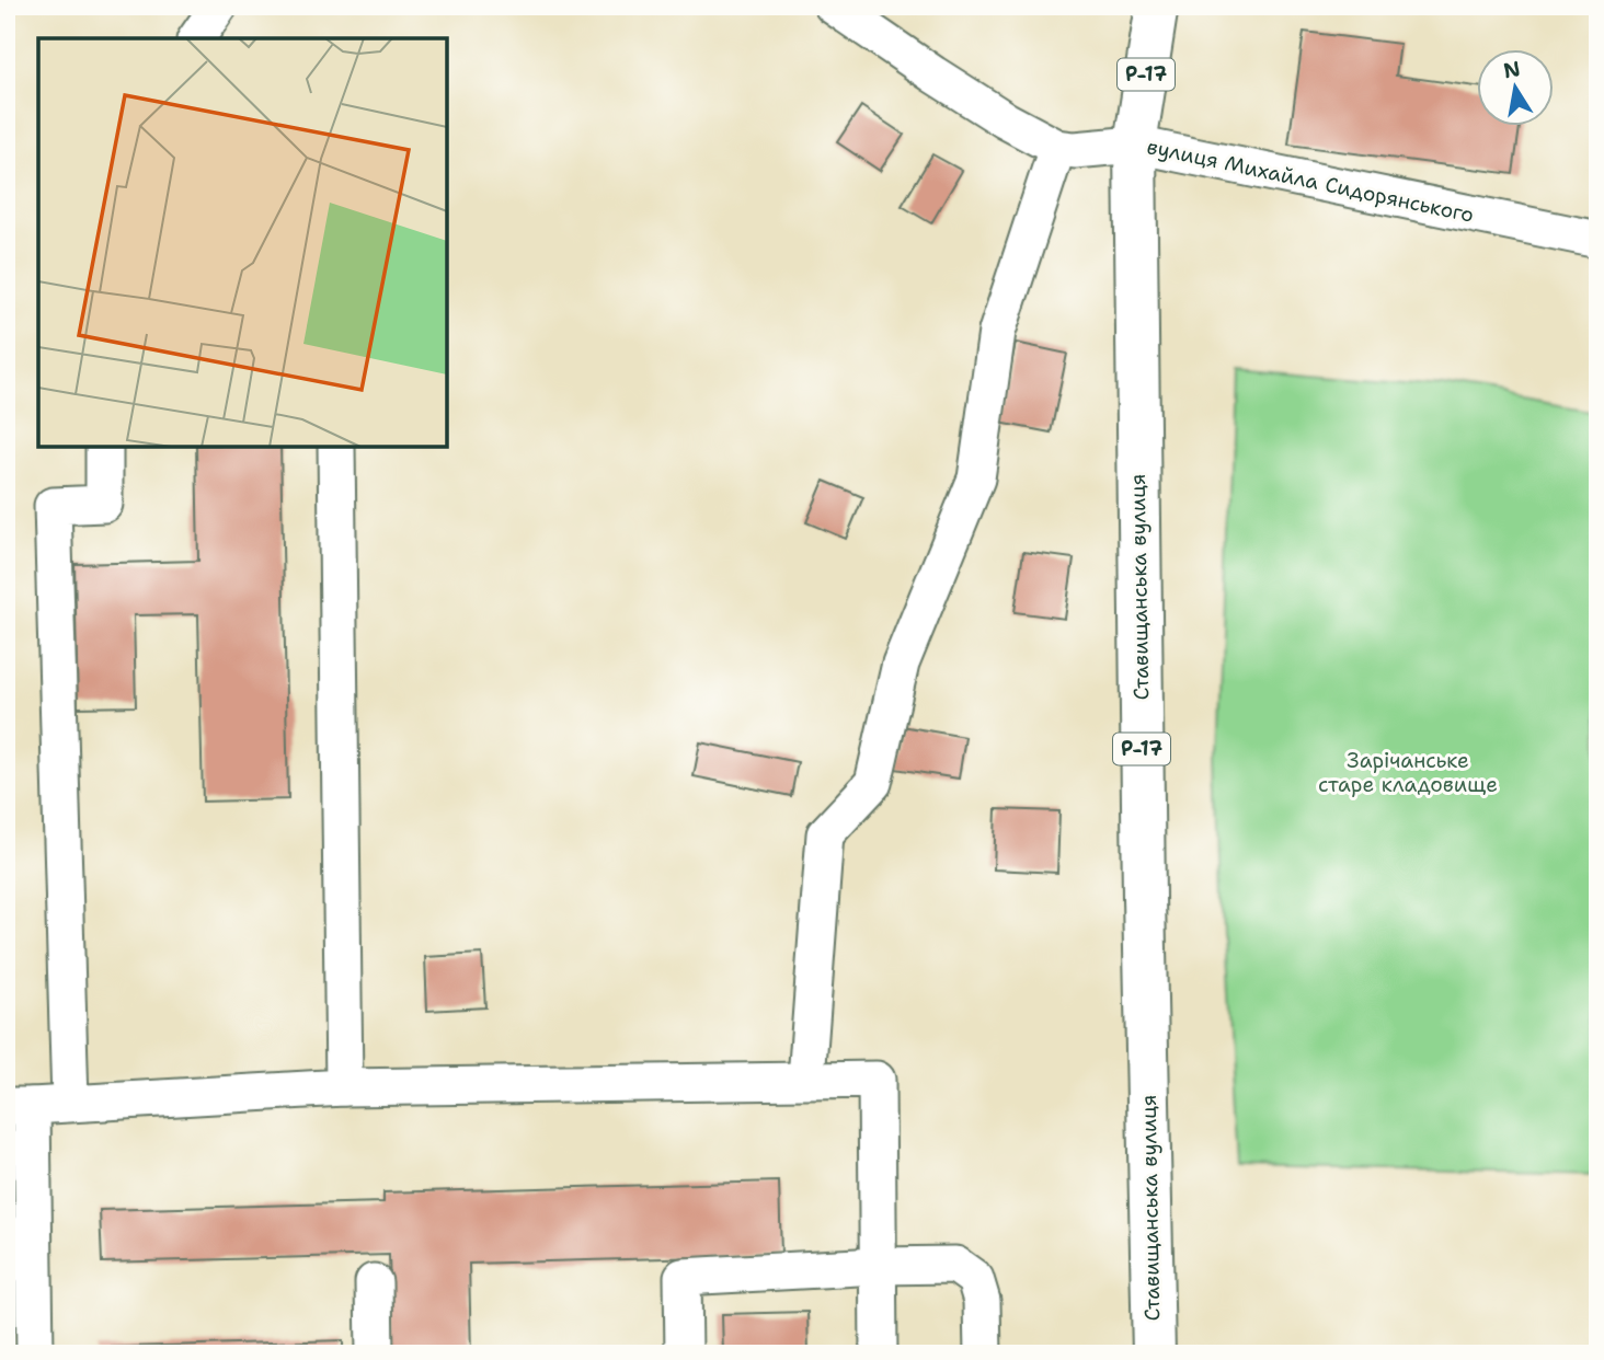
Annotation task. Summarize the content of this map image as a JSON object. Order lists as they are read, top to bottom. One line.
{"streets":{"main road":["Р-17","Ставищанська вулиця"],"street":["вулиця Михайла Сидорянського"]},"crossings":[["вулиця Михайла Сидорянського","Ставищанська вулиця"]],"parks":["Зарічанське старе кладовище"],"north":"top"}
